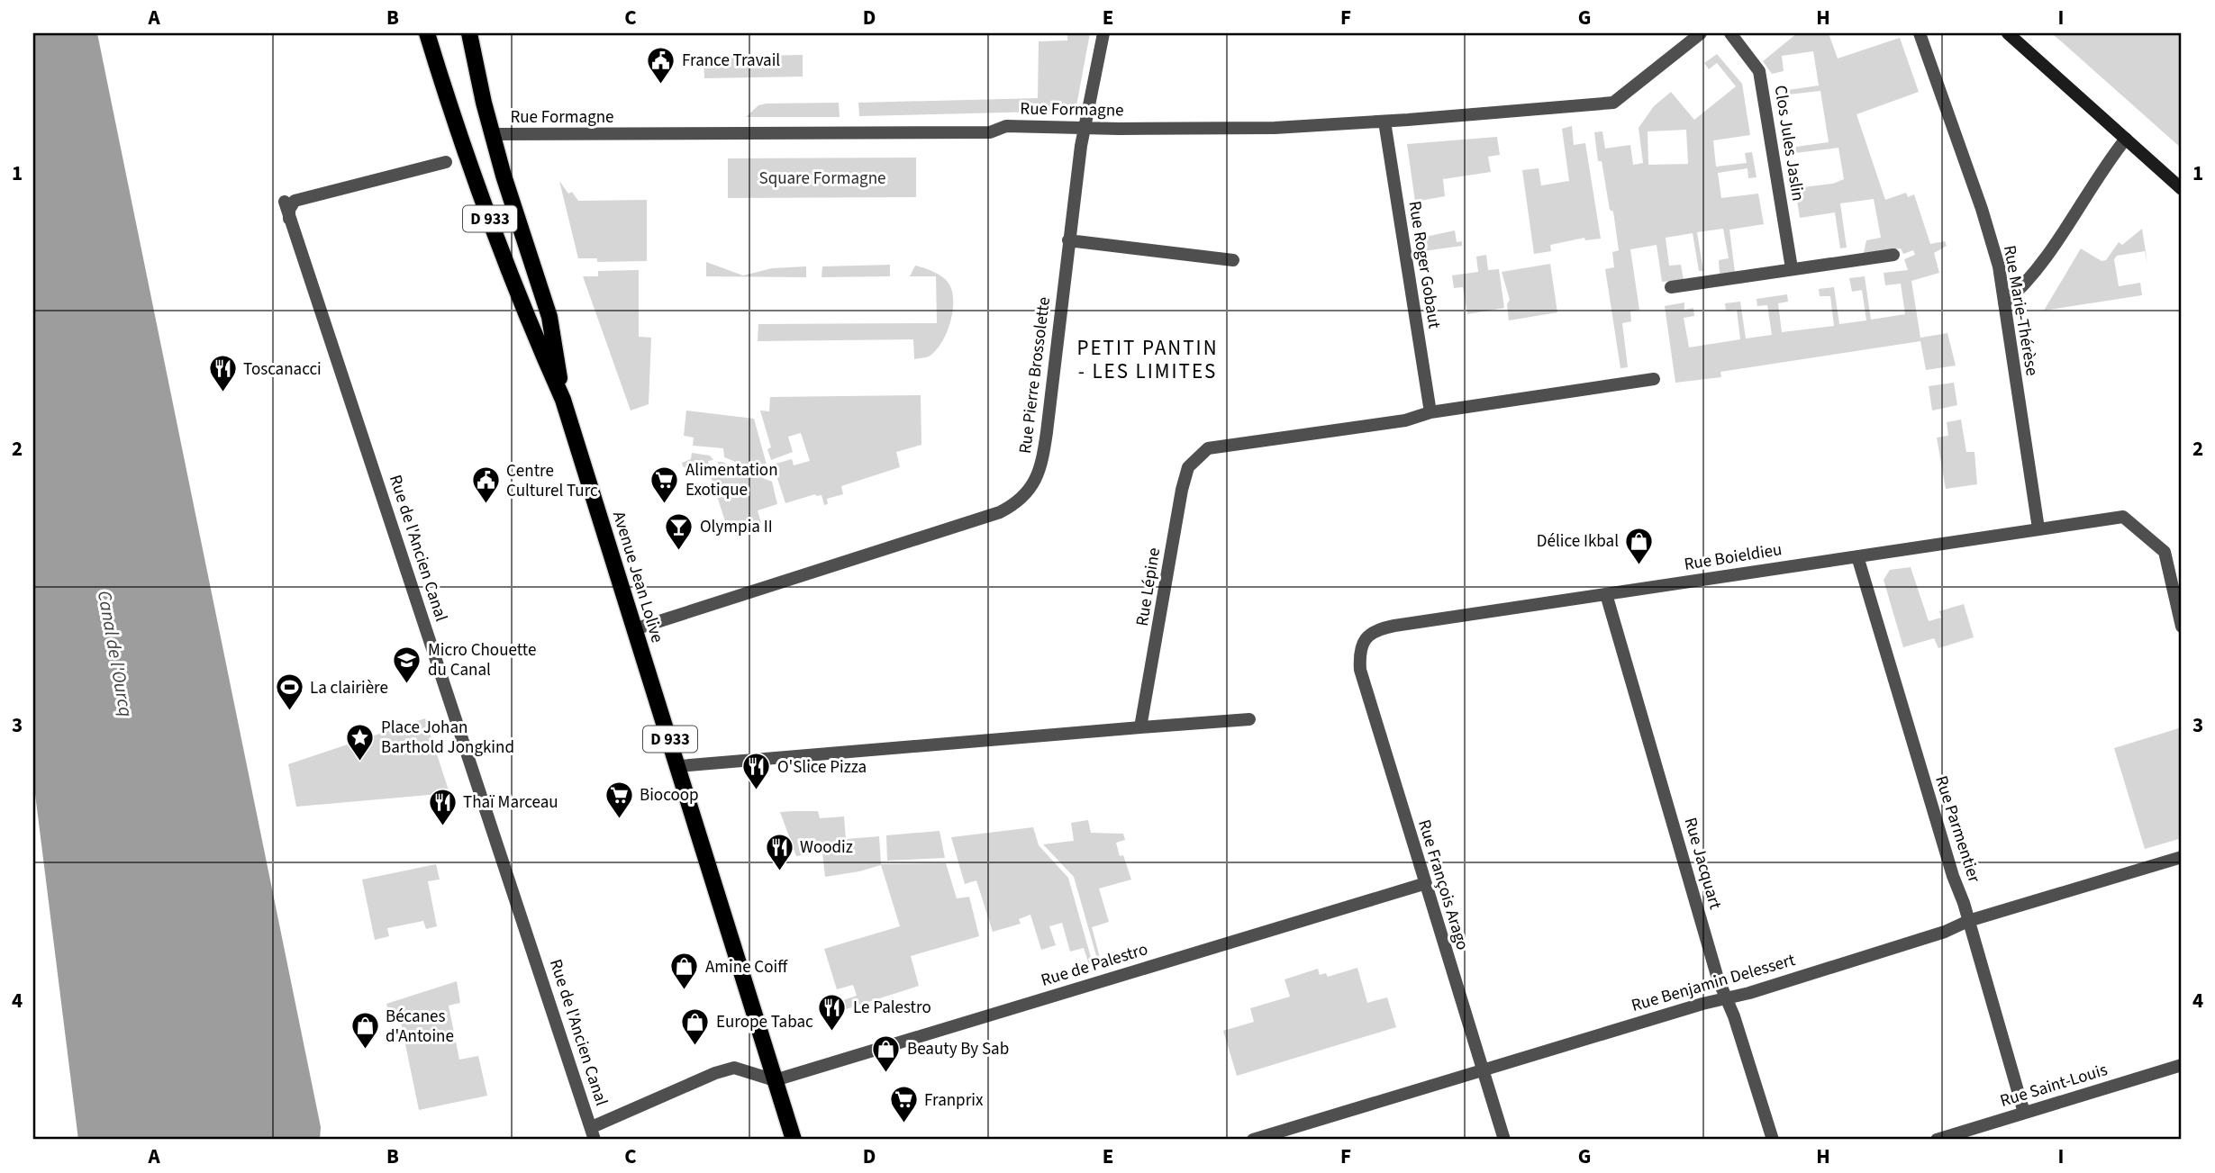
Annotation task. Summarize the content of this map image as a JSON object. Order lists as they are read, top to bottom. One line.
{"streets":{"main road":["D 933","Avenue Jean Lolive"],"street":["Rue Formagne","Clos Jules Jaslin","Rue Roger Gobaut","Rue Marie-Thérèse","Rue Pierre Brossolette","Rue de l'Ancien Canal","Rue Boieldieu","Rue Lépine","Rue Parmentier","Rue Jacquart","Rue François Arago","Rue de Palestro","Rue Benjamin Delessert","Rue Saint-Louis"]},"crossings":[["Rue Formagne","D 933"],["Rue Formagne","Rue Roger Gobaut"],["Rue Formagne","Rue Pierre Brossolette"],["D 933","Avenue Jean Lolive"],["Rue Roger Gobaut","Rue Lépine"],["Rue Marie-Thérèse","Rue Boieldieu"],["Rue Pierre Brossolette","Avenue Jean Lolive"],["Rue Boieldieu","Rue Parmentier"],["Rue Boieldieu","Rue Jacquart"],["Rue Boieldieu","Rue François Arago"],["Avenue Jean Lolive","Rue de Palestro"],["Rue Parmentier","Rue Benjamin Delessert"],["Rue Parmentier","Rue Saint-Louis"],["Rue Jacquart","Rue Benjamin Delessert"],["Rue François Arago","Rue de Palestro"],["Rue François Arago","Rue Benjamin Delessert"]],"districts":["PETIT PANTIN - LES LIMITES"],"water":["Canal de l'Ourcq"],"parks":["Square Formagne"],"places":{"public building":["France Travail","Centre Culturel Turc"],"restaurant":["Toscanacci","O'Slice Pizza","Thaï Marceau","Woodiz","Le Palestro"],"supermarket":["Alimentation Exotique","Biocoop","Franprix"],"bar":["Olympia II"],"shop":["Délice Ikbal","Amine Coiff","Europe Tabac","Bécanes d'Antoine","Beauty By Sab"],"school or university":["Micro Chouette du Canal"],"sports":["La clairière"],"place":["Place Johan Barthold Jongkind"]},"grid":{"columns":["A","B","C","D","E","F","G","H","I"],"rows":["1","2","3","4"]}}
